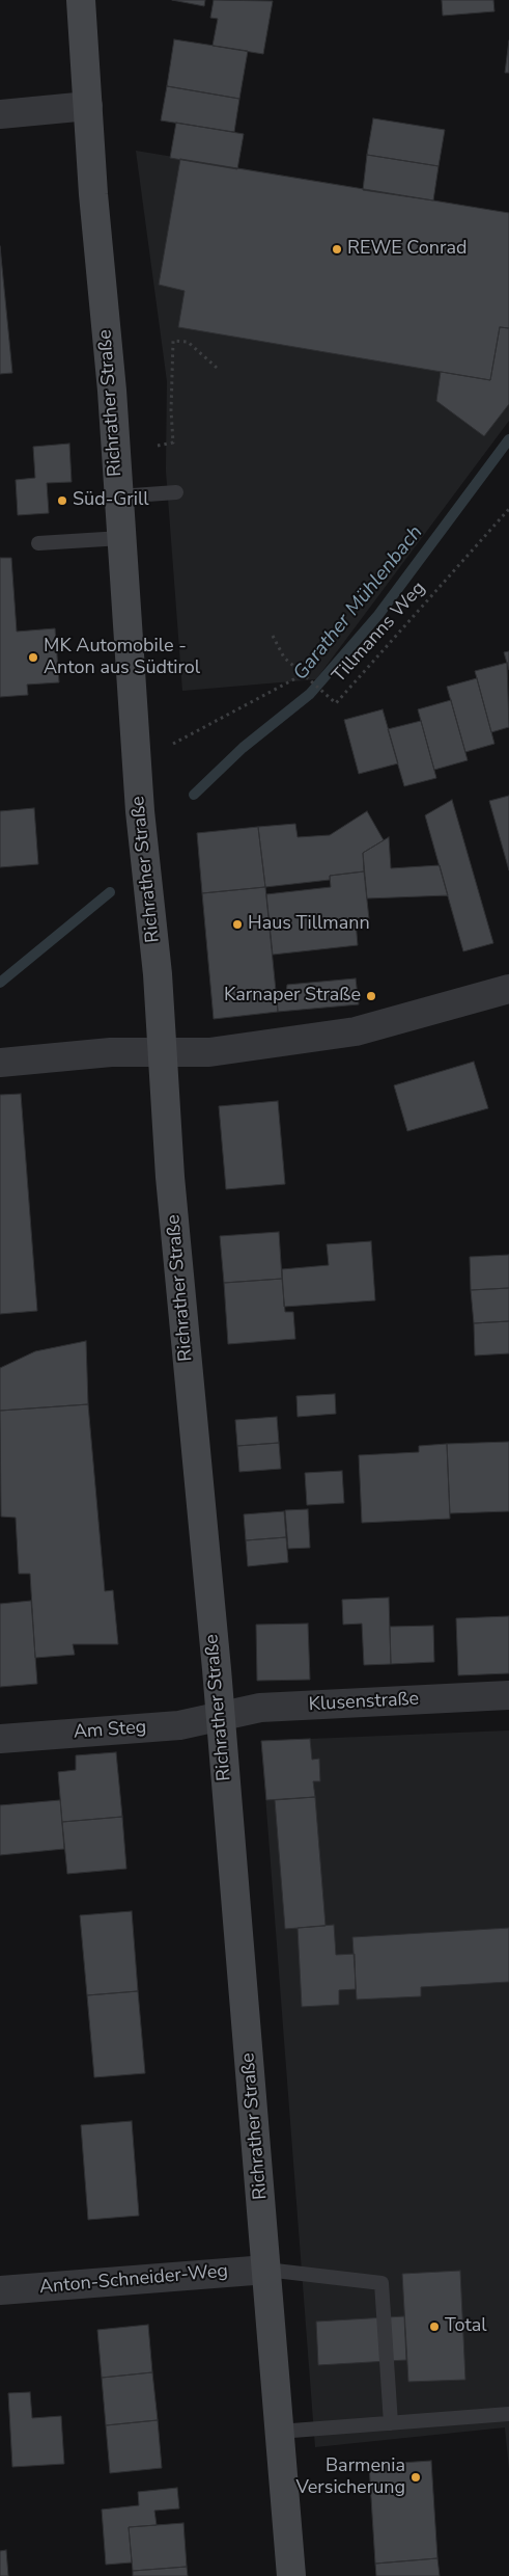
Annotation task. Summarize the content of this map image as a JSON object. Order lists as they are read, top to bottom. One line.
{"streets":{"main road":["Richrather Straße"],"street":["Klusenstraße","Am Steg","Anton-Schneider-Weg"],"path":["Tillmanns Weg"]},"crossings":[["Richrather Straße","Klusenstraße"],["Richrather Straße","Am Steg"],["Richrather Straße","Anton-Schneider-Weg"],["Klusenstraße","Am Steg"]],"water":["Garather Mühlenbach"],"places":["REWE Conrad","Süd-Grill","MK Automobile - Anton aus Südtirol","Haus Tillmann","Karnaper Straße","Total","Barmenia Versicherung"]}
